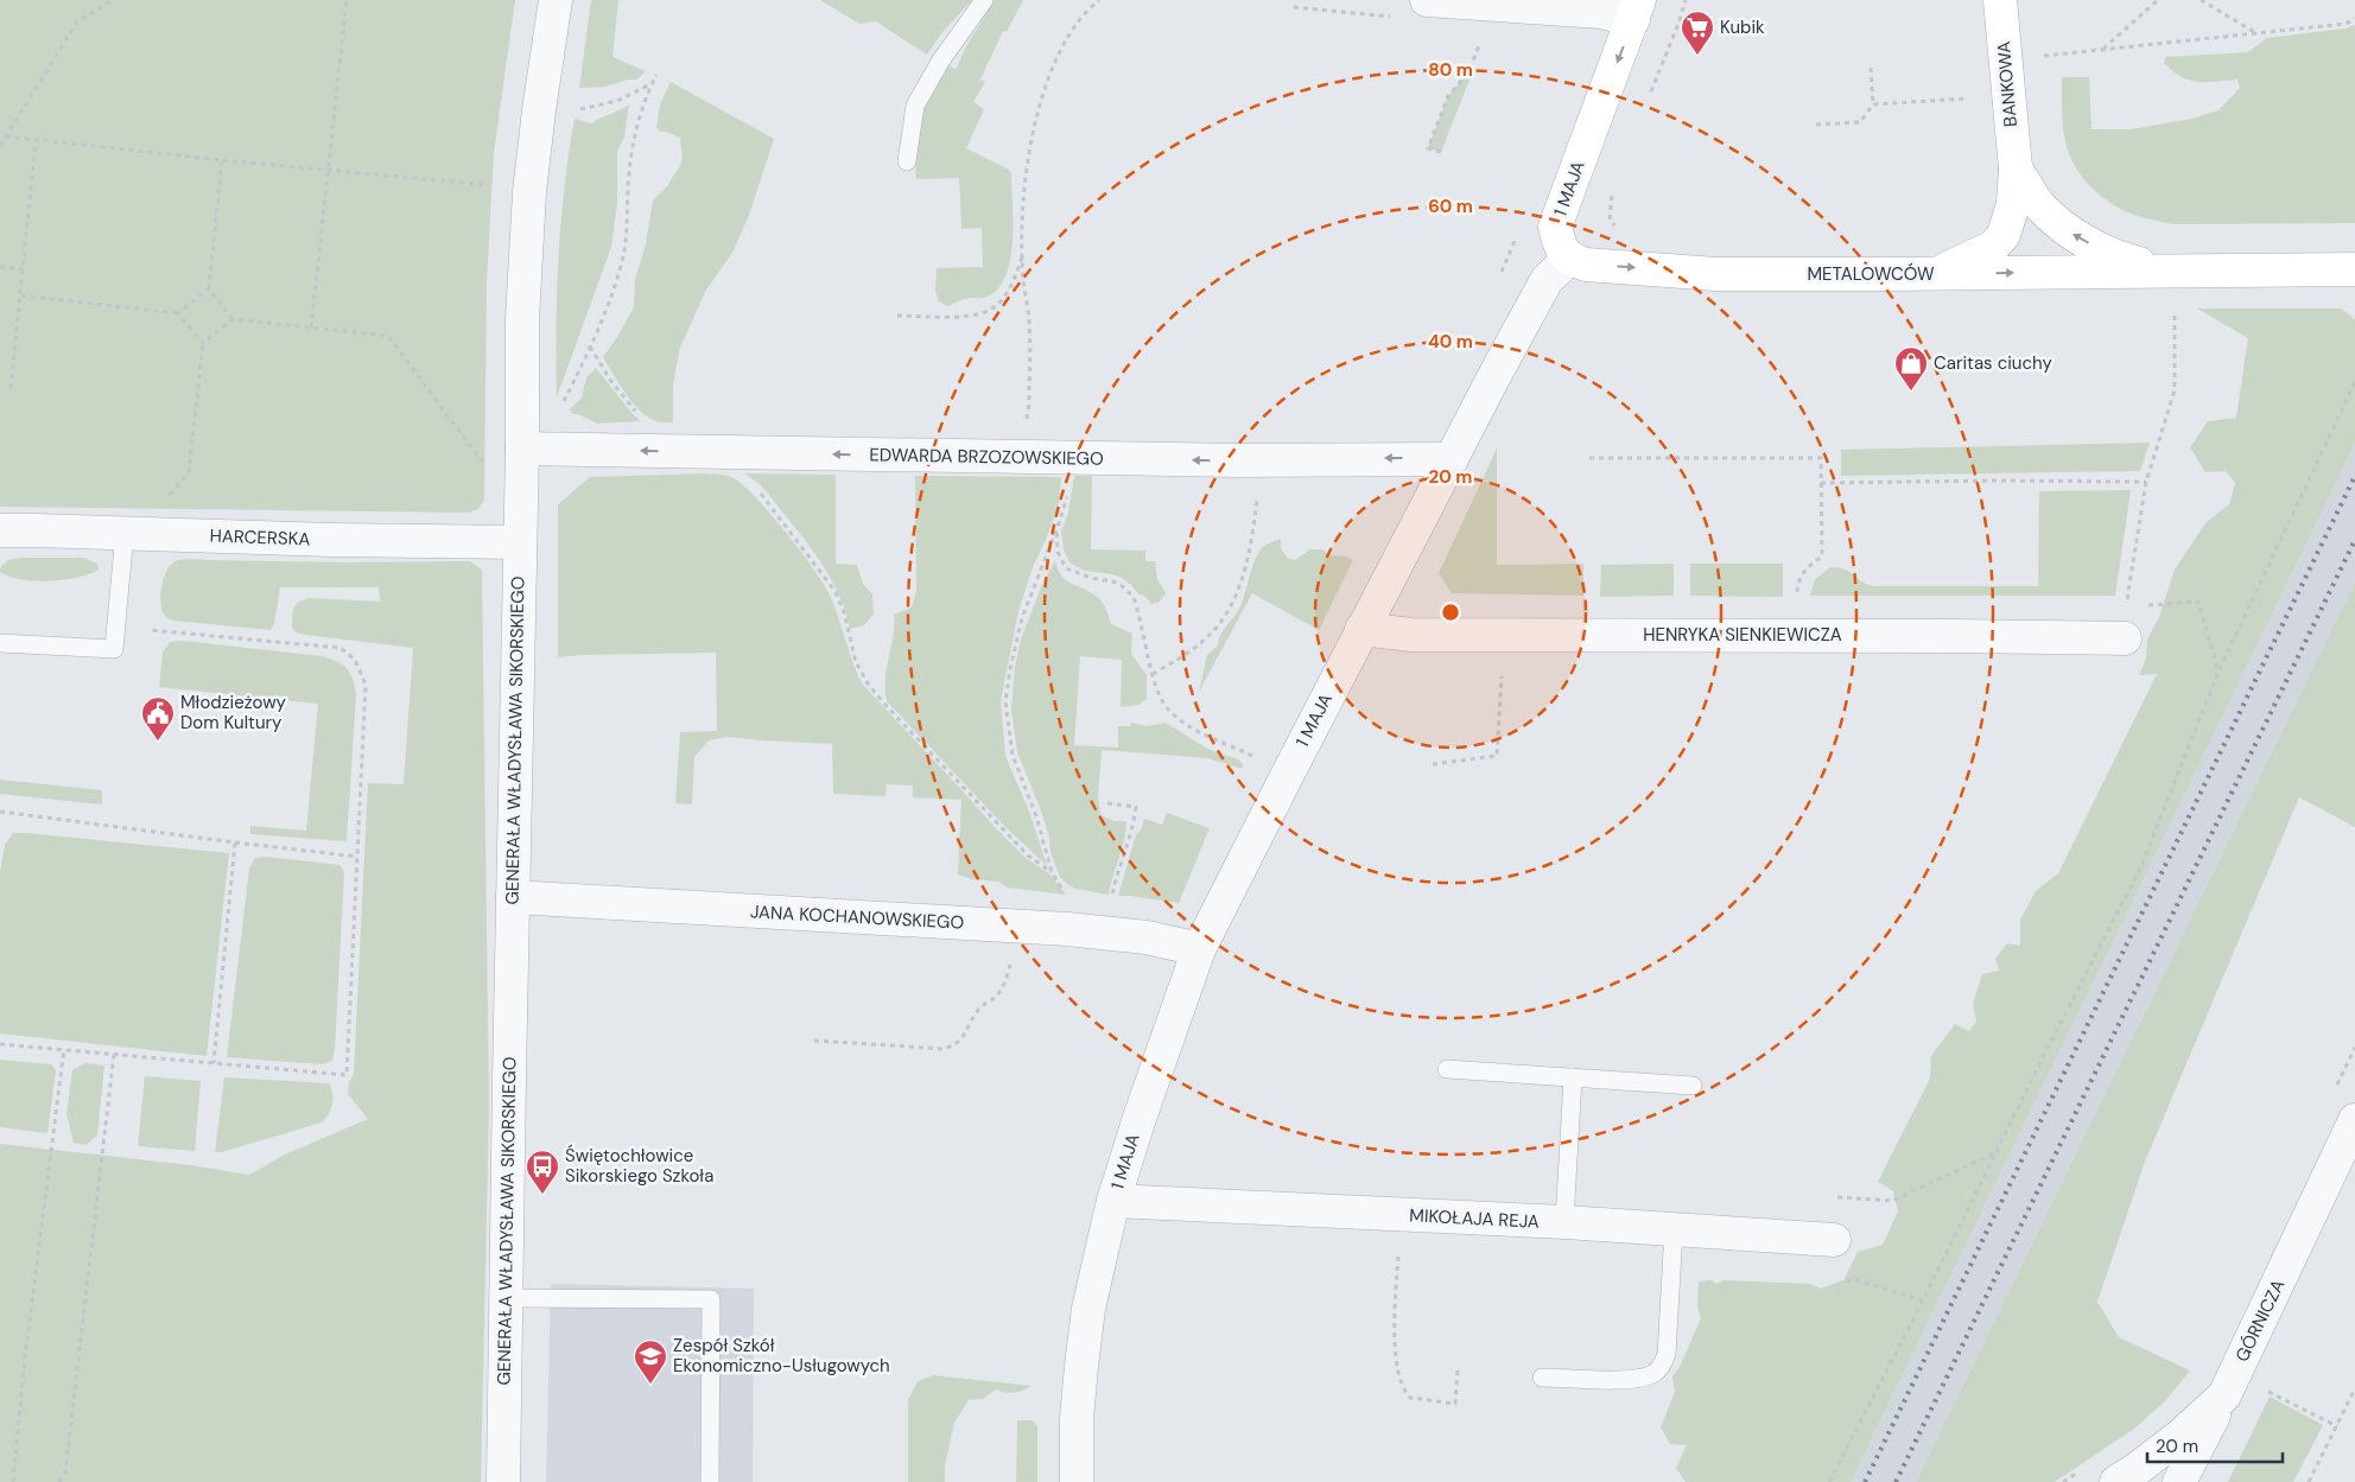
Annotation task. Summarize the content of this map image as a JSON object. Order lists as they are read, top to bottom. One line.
{"streets":{"street":["BANKOWA","1 MAJA","METALOWCÓW","EDWARDA BRZOZOWSKIEGO","HARCERSKA","HENRYKA SIENKIEWICZA","GENERAŁA WŁADYSŁAWA SIKORSKIEGO","JANA KOCHANOWSKIEGO","MIKOŁAJA REJA","GÓRNICZA"]},"crossings":[["BANKOWA","METALOWCÓW"],["1 MAJA","METALOWCÓW"],["1 MAJA","EDWARDA BRZOZOWSKIEGO"],["1 MAJA","HENRYKA SIENKIEWICZA"],["1 MAJA","JANA KOCHANOWSKIEGO"],["1 MAJA","MIKOŁAJA REJA"],["EDWARDA BRZOZOWSKIEGO","GENERAŁA WŁADYSŁAWA SIKORSKIEGO"],["HARCERSKA","GENERAŁA WŁADYSŁAWA SIKORSKIEGO"],["GENERAŁA WŁADYSŁAWA SIKORSKIEGO","JANA KOCHANOWSKIEGO"]],"one_way":["EDWARDA BRZOZOWSKIEGO"],"places":{"supermarket":["Kubik"],"shop":["Caritas ciuchy"],"public building":["Młodzieżowy Dom Kultury"],"bus stop":["Świętochłowice Sikorskiego Szkoła"],"school or university":["Zespół Szkół Ekonomiczno-Usługowych"]},"scale_bar":"20 m","rings":["80 m","60 m","40 m","20 m"]}
